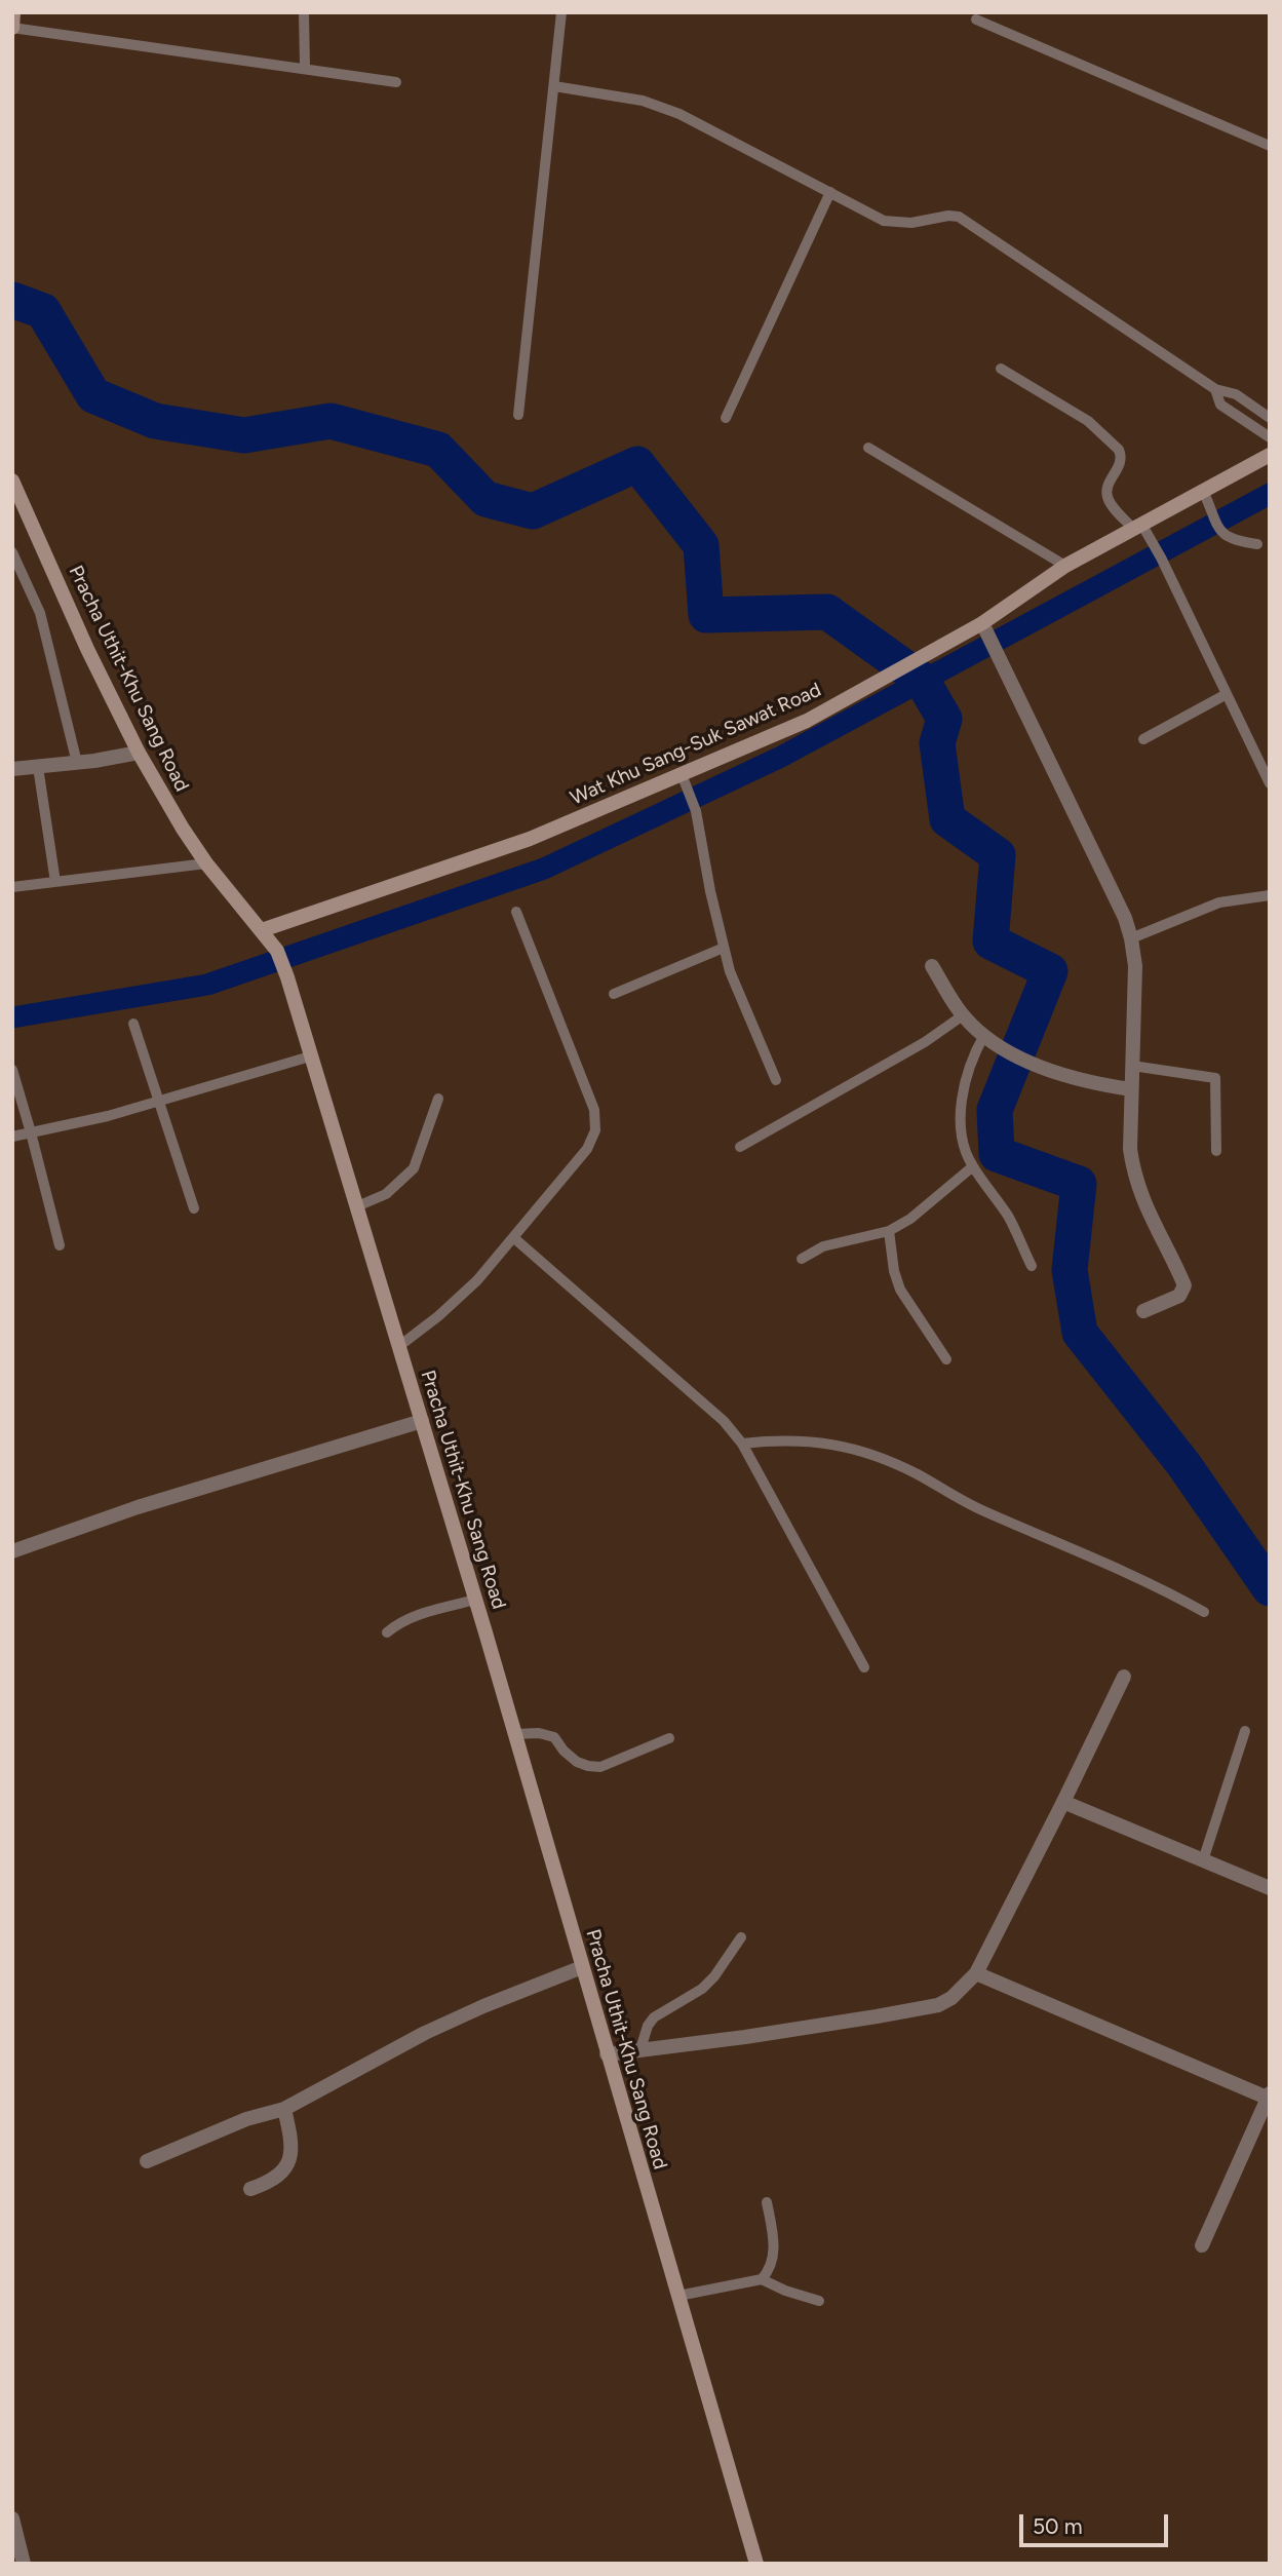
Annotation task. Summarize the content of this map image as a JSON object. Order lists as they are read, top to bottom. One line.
{"streets":{"main road":["Pracha Uthit-Khu Sang Road","Wat Khu Sang-Suk Sawat Road"]},"crossings":[["Pracha Uthit-Khu Sang Road","Wat Khu Sang-Suk Sawat Road"]],"scale_bar":"50 m"}
